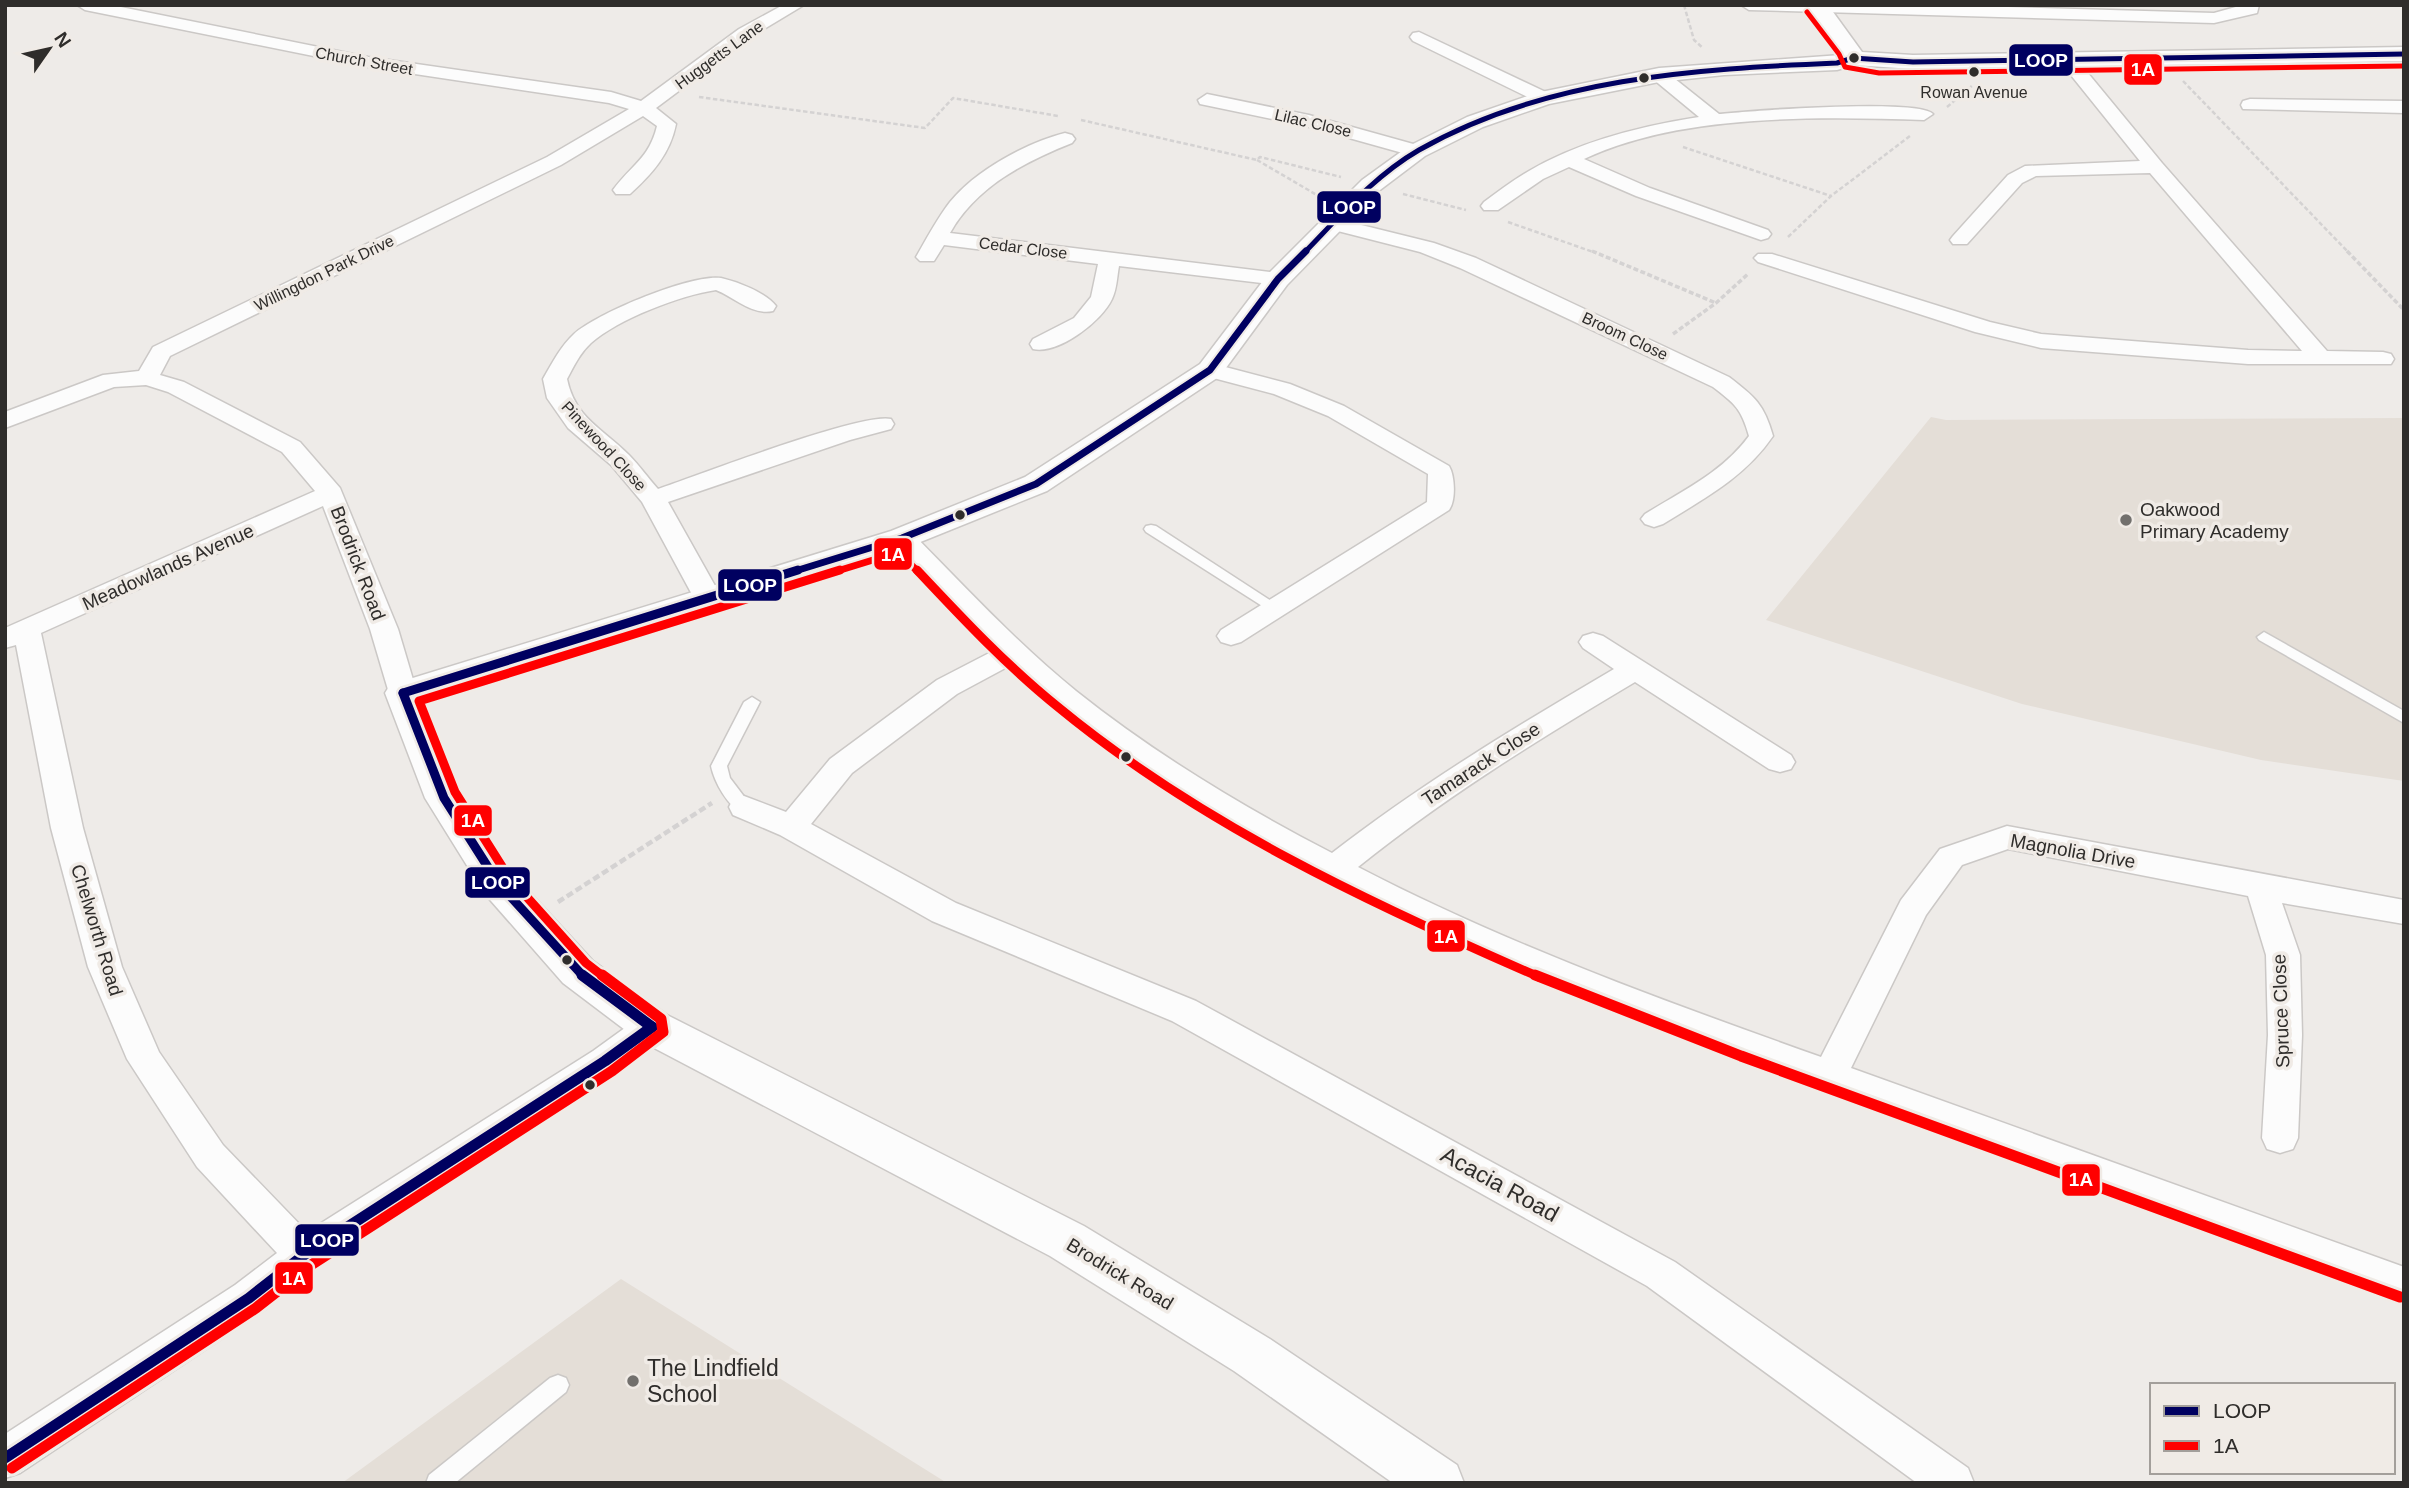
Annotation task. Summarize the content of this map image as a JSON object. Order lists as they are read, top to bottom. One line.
{"streets":{"street":["Huggetts Lane","Church Street","Lilac Close","Cedar Close","Willingdon Park Drive","Broom Close","Pinewood Close","Brodrick Road","Meadowlands Avenue","Tamarack Close","Magnolia Drive","Chelworth Road","Spruce Close","Acacia Road"]},"crossings":[["Huggetts Lane","Church Street"],["Huggetts Lane","Willingdon Park Drive"],["Church Street","Willingdon Park Drive"],["Willingdon Park Drive","Brodrick Road"],["Brodrick Road","Meadowlands Avenue"],["Meadowlands Avenue","Chelworth Road"],["Magnolia Drive","Spruce Close"]],"places":["Rowan Avenue","Oakwood Primary Academy","The Lindfield School"],"lines":["transit line 1A","transit line LOOP"],"legend":["LOOP","1A"],"north":"top right"}
